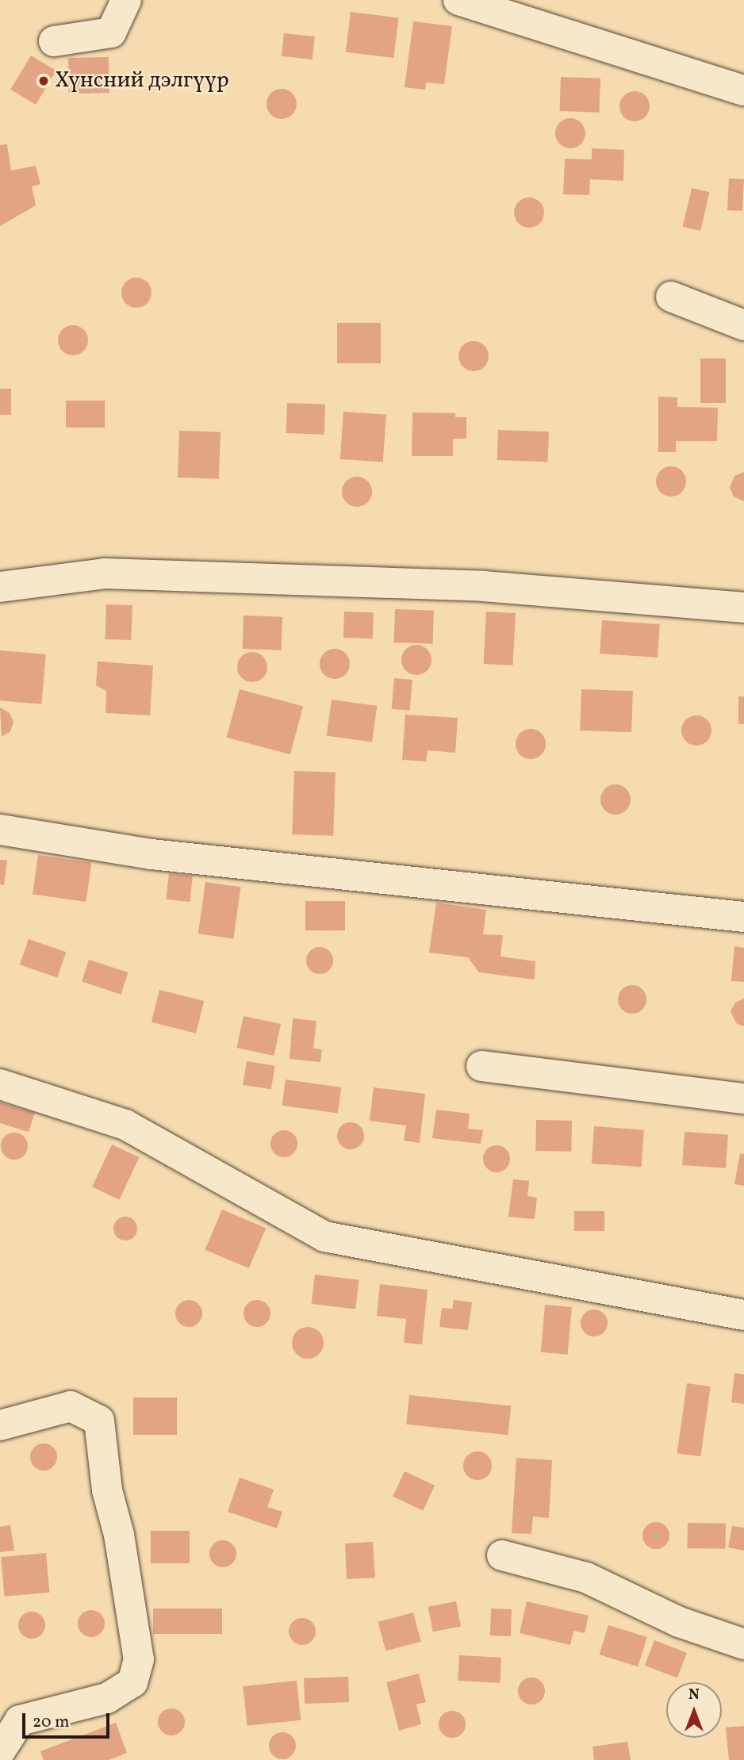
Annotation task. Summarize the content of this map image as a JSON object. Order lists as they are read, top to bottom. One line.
{"places":["Хүнсний дэлгүүр"],"scale_bar":"20 m","north":"top"}
